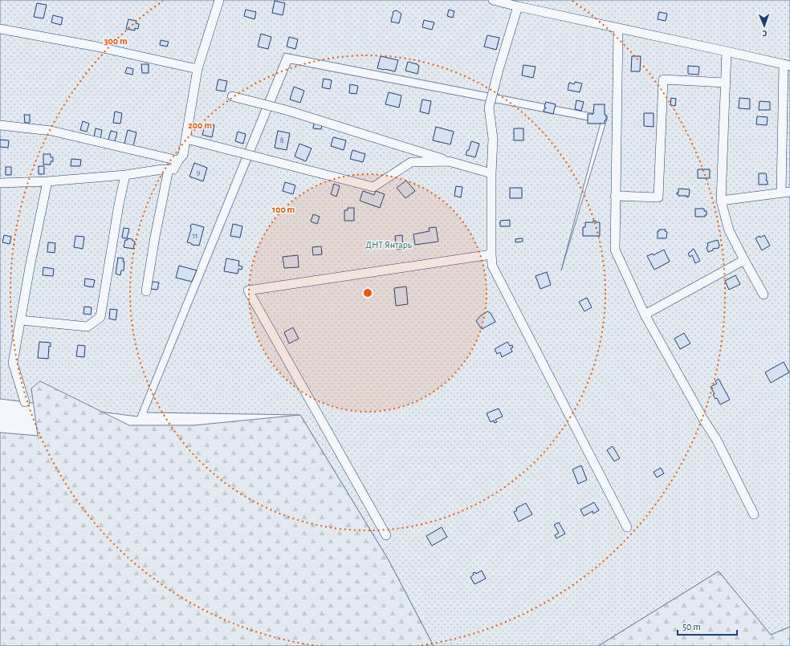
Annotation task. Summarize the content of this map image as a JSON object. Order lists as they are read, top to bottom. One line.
{"parks":["ДНТ Янтарь"],"house_numbers":["8","9","11"],"scale_bar":"50 m","north":"bottom","rings":["300 m","200 m","100 m"]}
